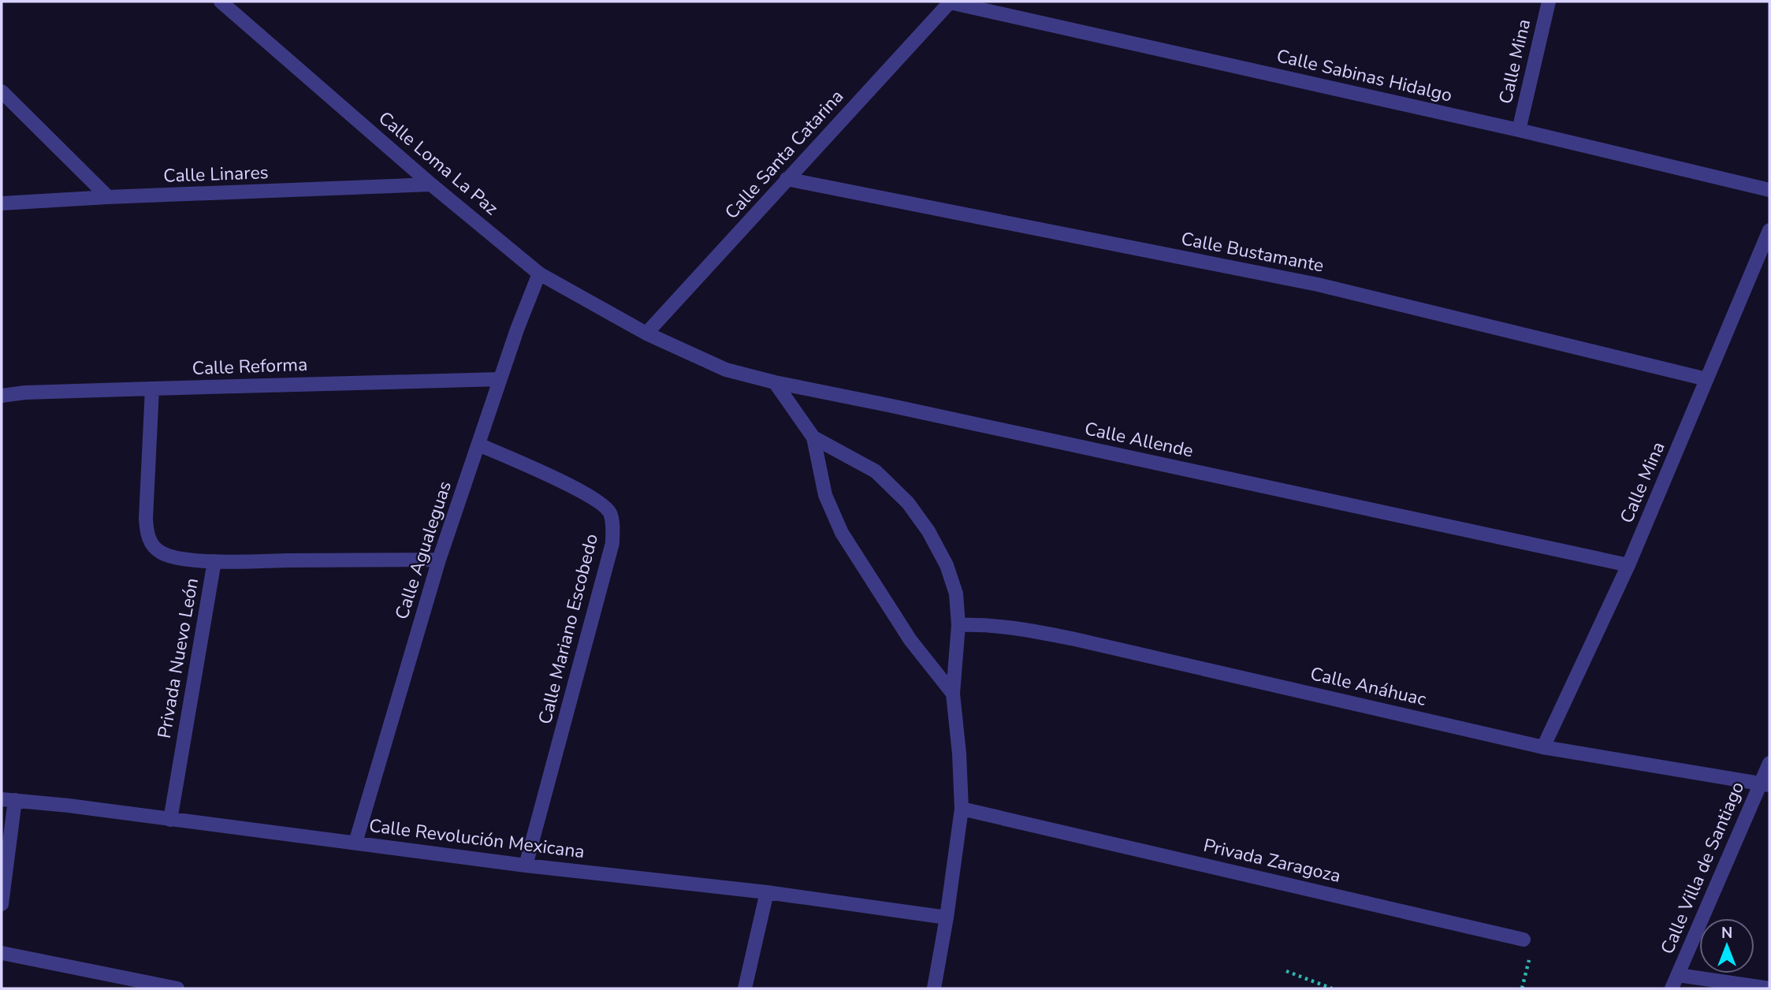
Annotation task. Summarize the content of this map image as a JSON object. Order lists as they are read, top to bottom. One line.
{"streets":{"street":["Calle Mina","Calle Sabinas Hidalgo","Calle Santa Catarina","Calle Loma La Paz","Calle Linares","Calle Bustamante","Calle Reforma","Calle Allende","Calle Agualeguas","Calle Mariano Escobedo","Privada Nuevo León","Calle Anáhuac","Calle Revolución Mexicana","Privada Zaragoza","Calle Villa de Santiago"]},"crossings":[["Calle Mina","Calle Sabinas Hidalgo"],["Calle Mina","Calle Bustamante"],["Calle Mina","Calle Allende"],["Calle Mina","Calle Anáhuac"],["Calle Sabinas Hidalgo","Calle Santa Catarina"],["Calle Santa Catarina","Calle Loma La Paz"],["Calle Santa Catarina","Calle Bustamante"],["Calle Santa Catarina","Calle Allende"],["Calle Loma La Paz","Calle Linares"],["Calle Loma La Paz","Calle Allende"],["Calle Loma La Paz","Calle Agualeguas"],["Calle Reforma","Calle Agualeguas"],["Calle Agualeguas","Calle Mariano Escobedo"],["Calle Agualeguas","Privada Nuevo León"],["Calle Agualeguas","Calle Revolución Mexicana"],["Calle Mariano Escobedo","Calle Revolución Mexicana"],["Privada Nuevo León","Calle Revolución Mexicana"],["Calle Anáhuac","Calle Villa de Santiago"]],"north":"top"}
